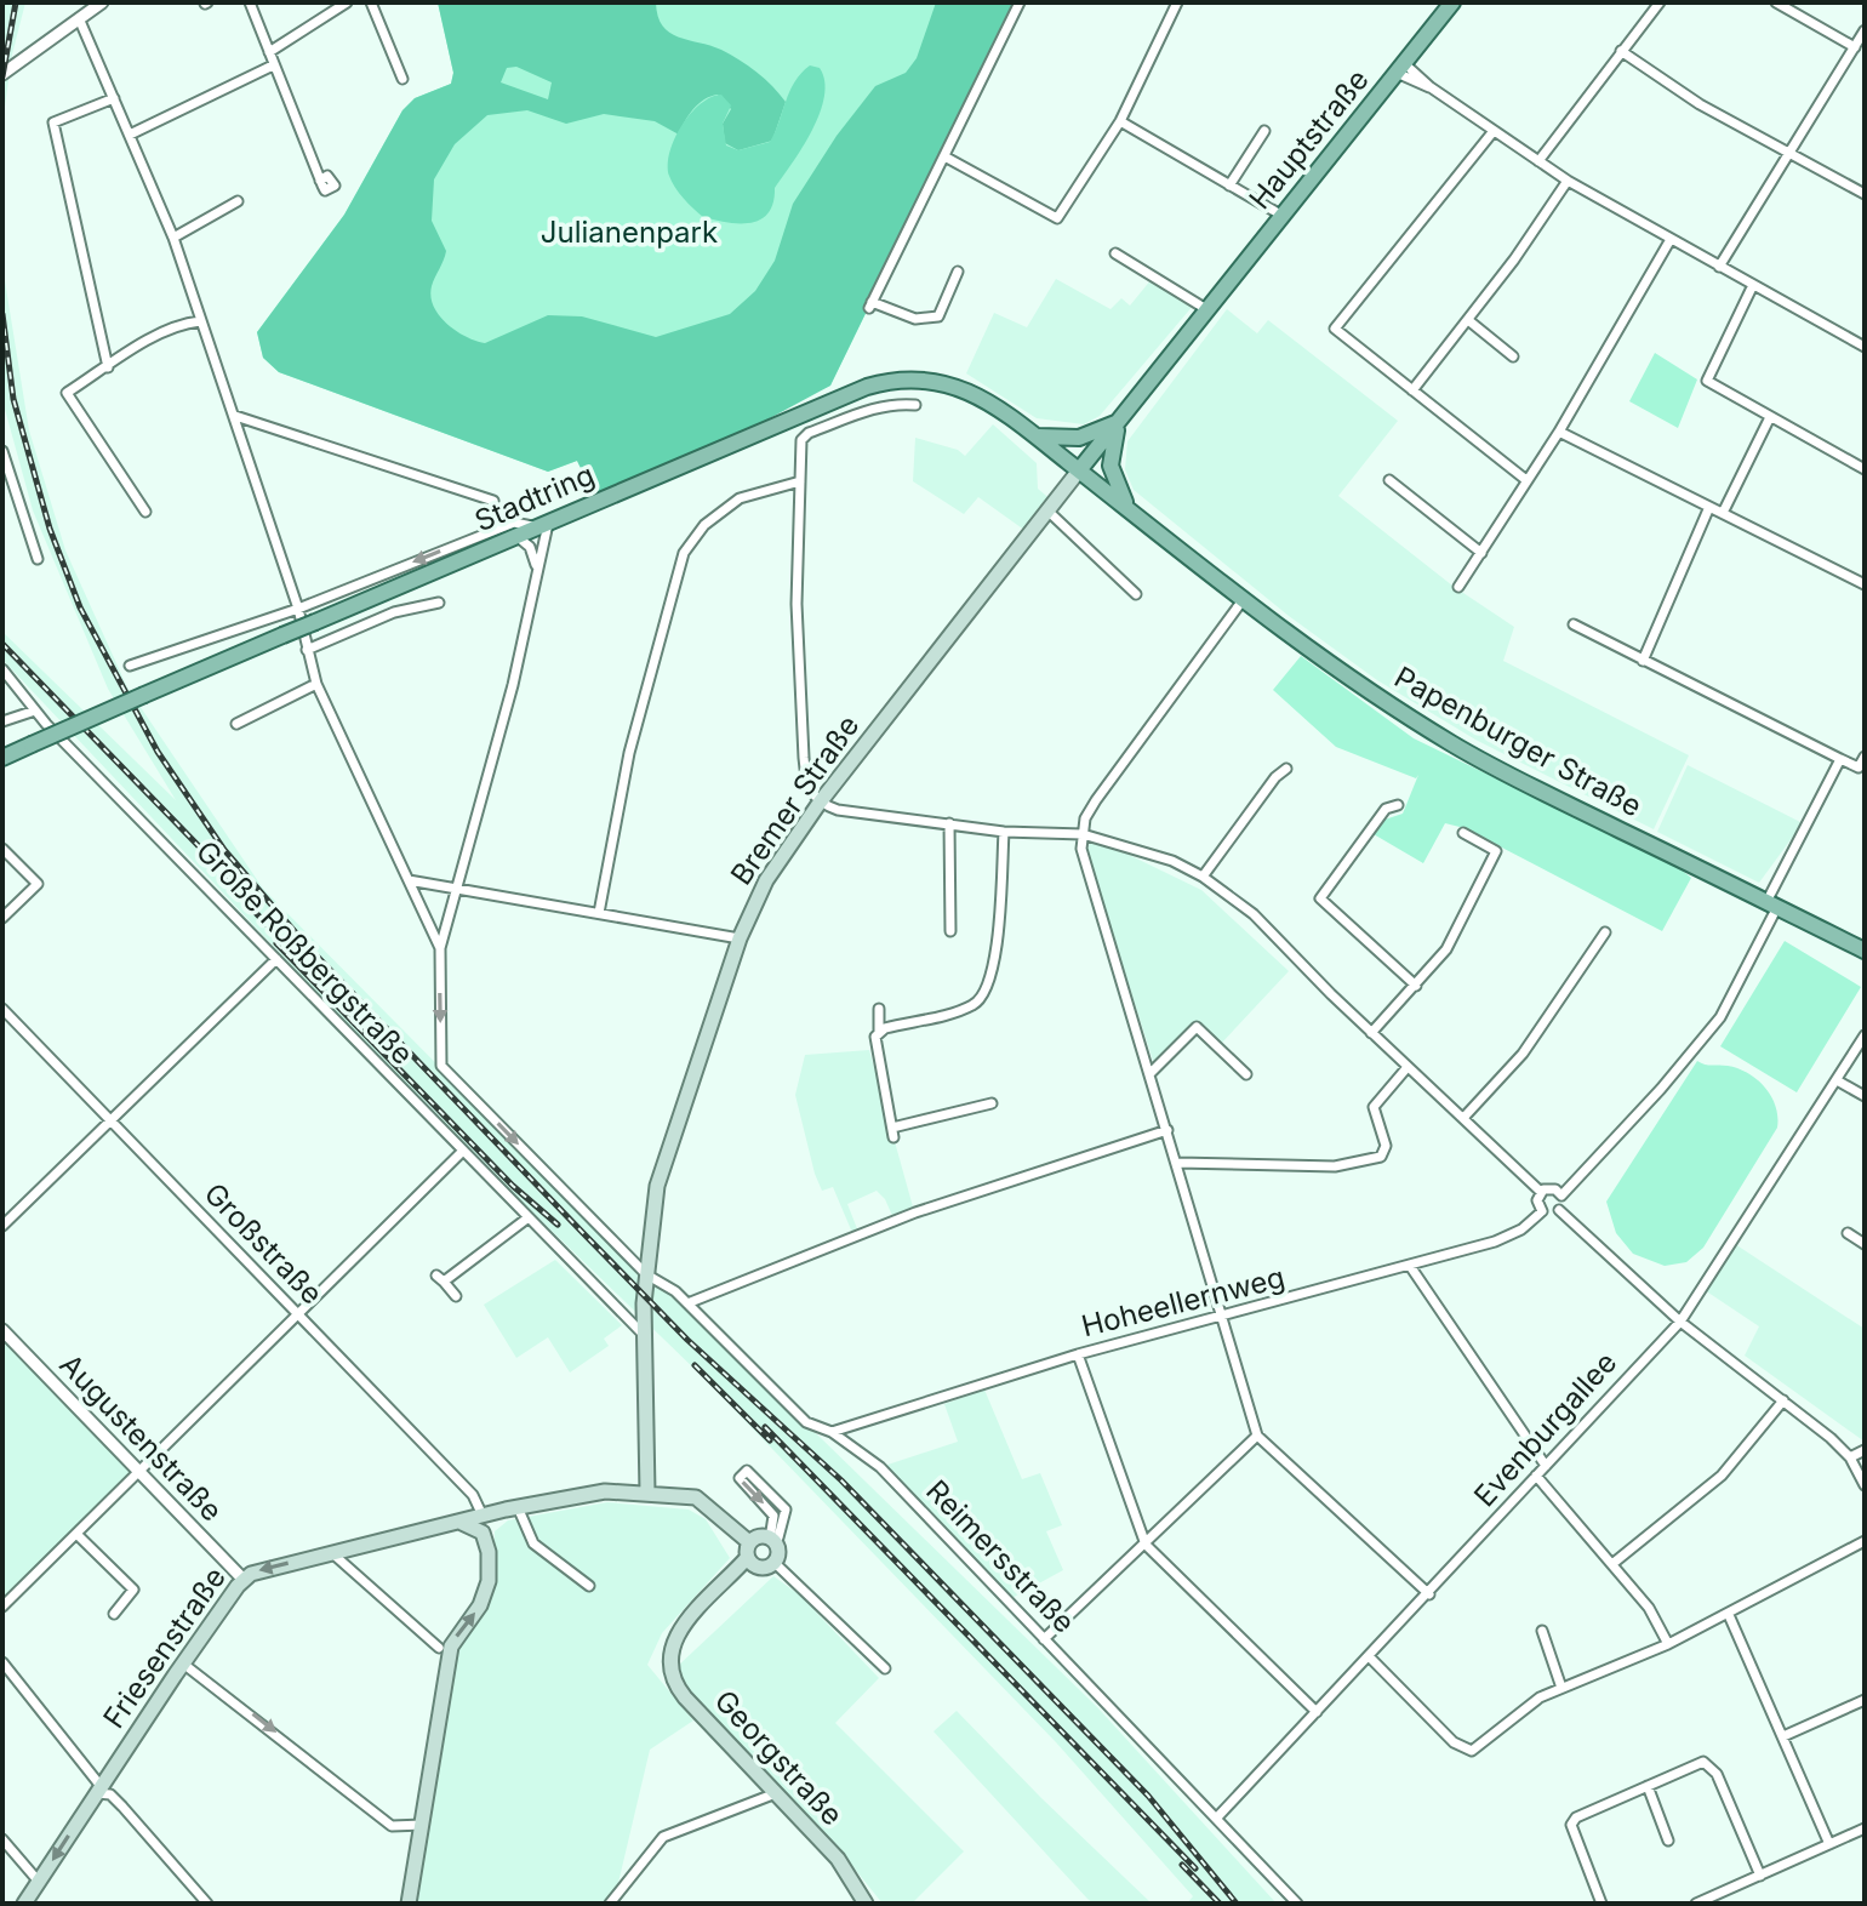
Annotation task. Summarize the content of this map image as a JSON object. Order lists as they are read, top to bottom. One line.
{"streets":{"main road":["Hauptstraße","Stadtring","Papenburger Straße","Bremer Straße","Friesenstraße","Georgstraße"],"street":["Große Roßbergstraße","Großstraße","Hoheellernweg","Evenburgallee","Augustenstraße","Reimersstraße"]},"crossings":[["Hauptstraße","Stadtring"],["Hauptstraße","Papenburger Straße"],["Hauptstraße","Bremer Straße"],["Stadtring","Papenburger Straße"],["Stadtring","Bremer Straße"],["Papenburger Straße","Bremer Straße"],["Bremer Straße","Große Roßbergstraße"],["Bremer Straße","Reimersstraße"],["Bremer Straße","Friesenstraße"],["Großstraße","Friesenstraße"],["Hoheellernweg","Reimersstraße"],["Evenburgallee","Reimersstraße"],["Augustenstraße","Friesenstraße"],["Friesenstraße","Georgstraße"]],"parks":["Julianenpark"]}
